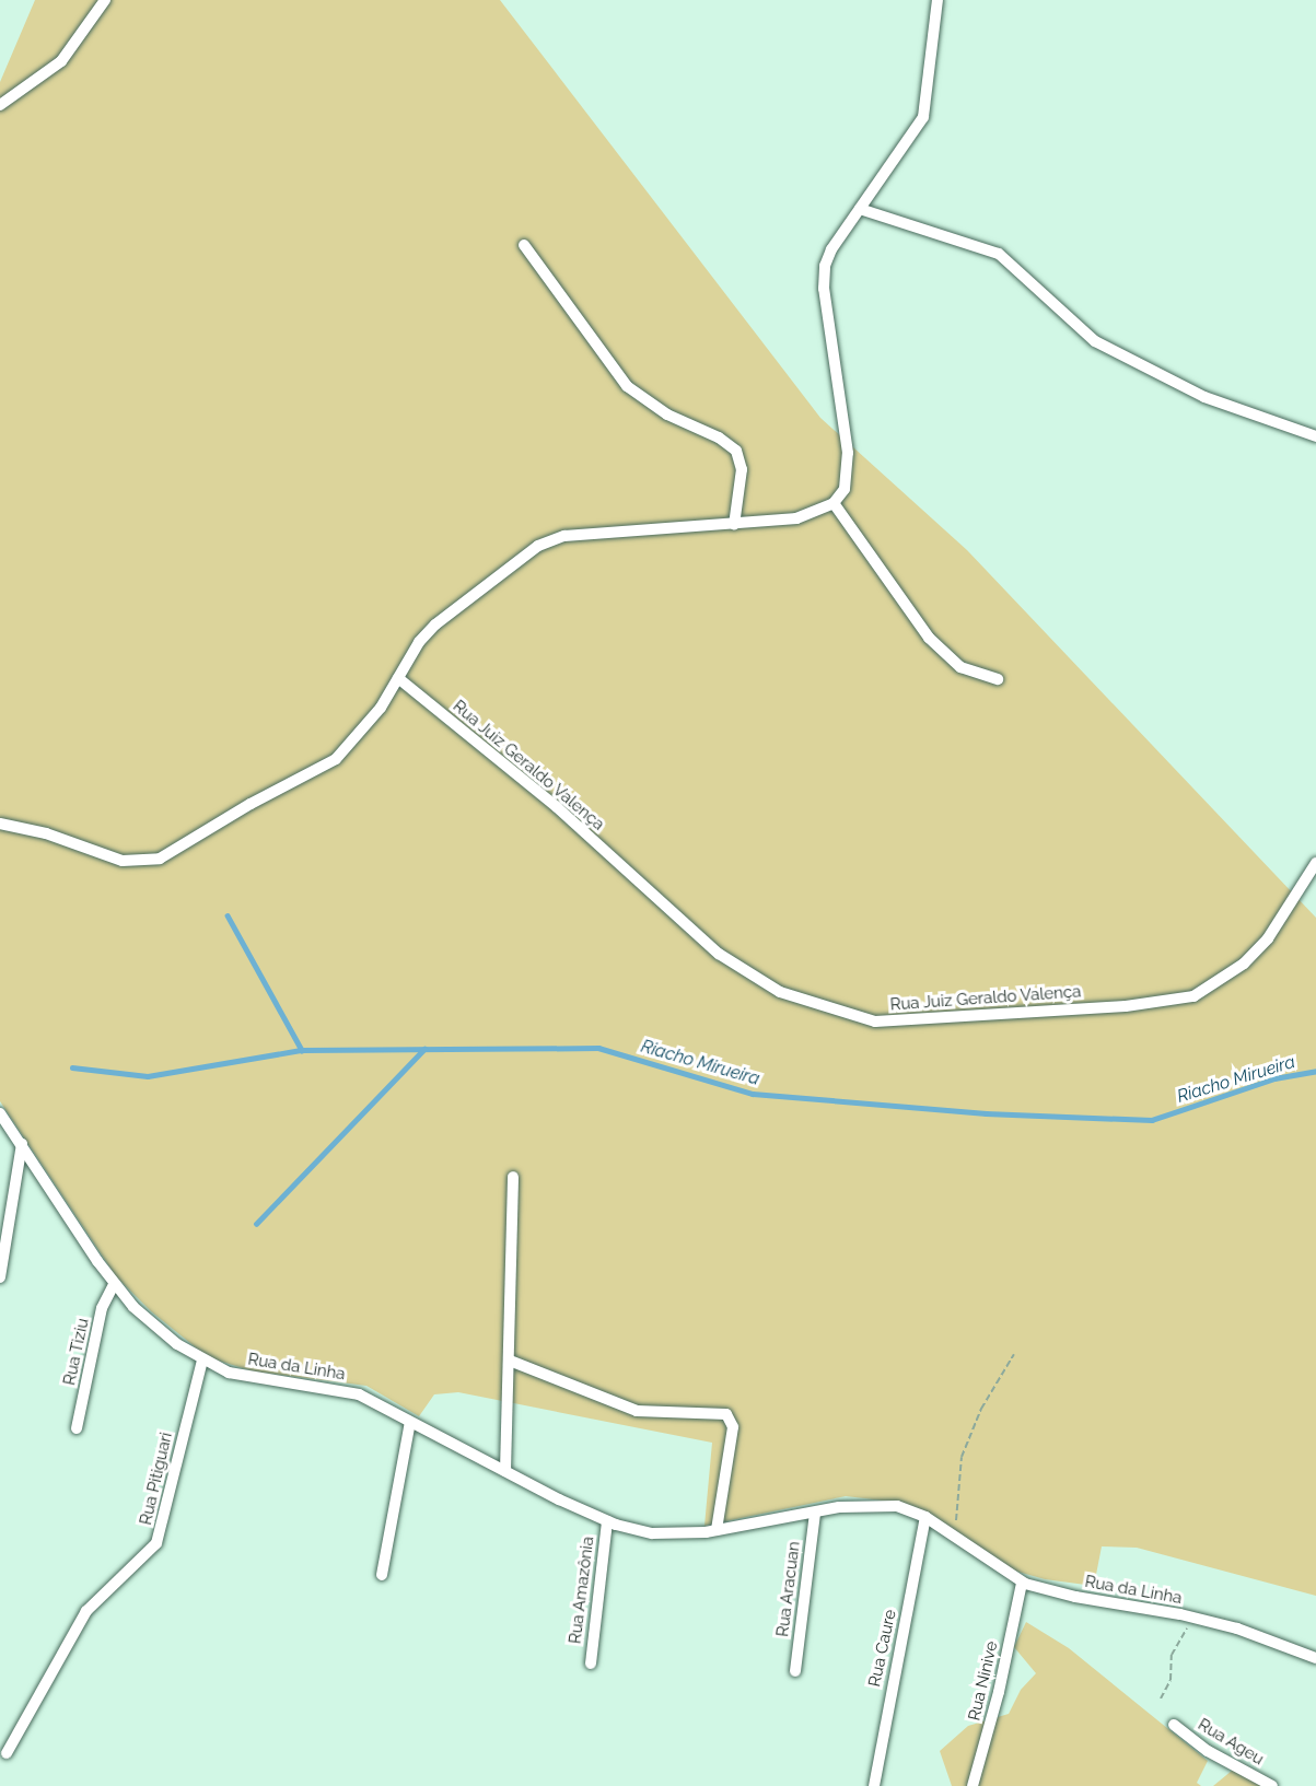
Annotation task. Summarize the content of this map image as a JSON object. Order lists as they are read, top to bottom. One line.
{"streets":{"street":["Rua Juiz Geraldo Valença","Rua Tiziu","Rua da Linha","Rua Pitiguari","Rua Aracuan","Rua Amazônia","Rua Caure","Rua Ninive","Rua Ageu"]},"crossings":[["Rua Tiziu","Rua da Linha"],["Rua da Linha","Rua Pitiguari"],["Rua da Linha","Rua Aracuan"],["Rua da Linha","Rua Amazônia"],["Rua da Linha","Rua Caure"],["Rua da Linha","Rua Ninive"]],"water":["Riacho Mirueira"]}
